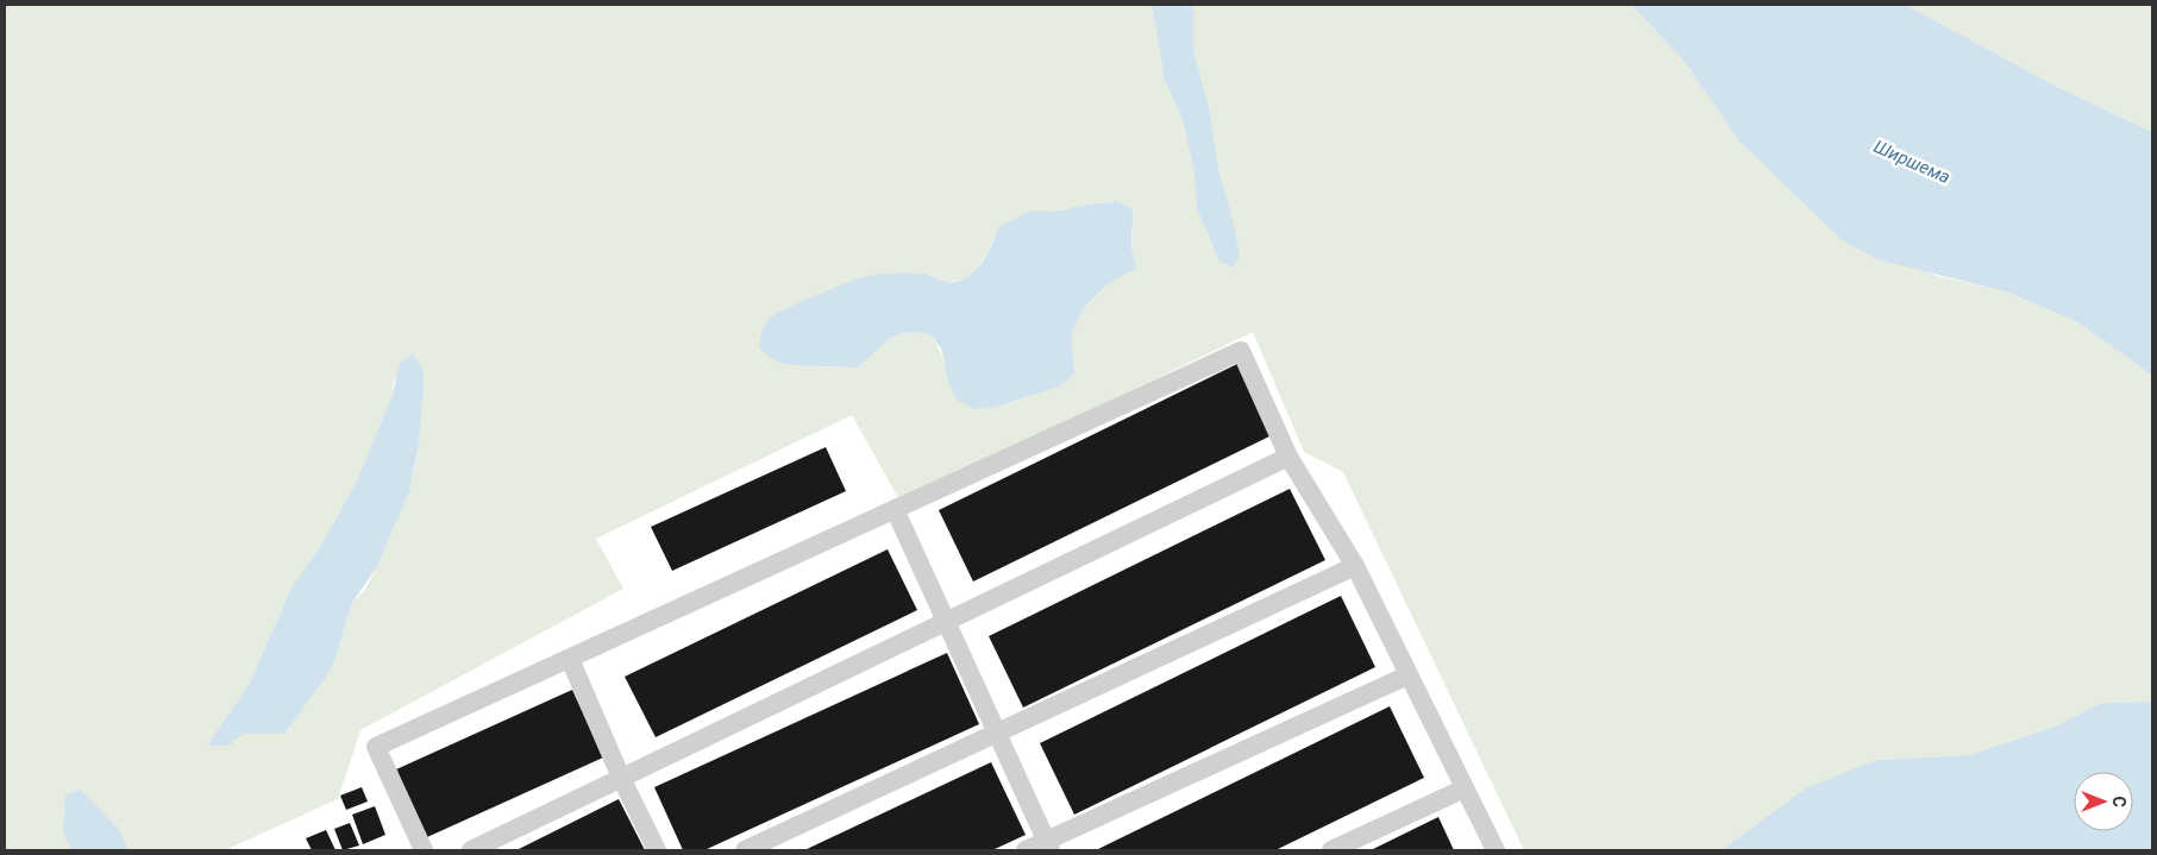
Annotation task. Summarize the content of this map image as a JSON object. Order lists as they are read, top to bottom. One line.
{"water":["Ширшема"],"north":"right"}
